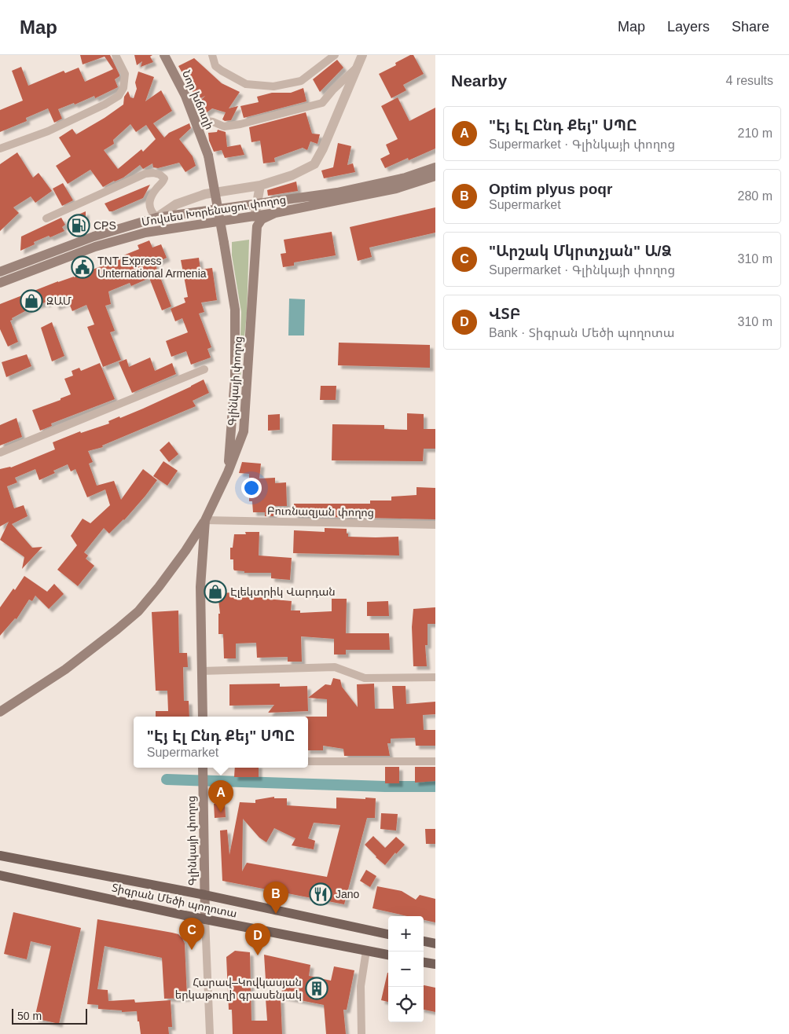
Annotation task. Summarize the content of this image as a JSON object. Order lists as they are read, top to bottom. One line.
{"streets":{"main road":["Նոր խճուղի","Մովսես Խորենացու փողոց","Գլինկայի փողոց","Տիգրան Մեծի պողոտա"],"street":["Բուռնազյան փողոց"]},"crossings":[["Նոր խճուղի","Գլինկայի փողոց"],["Մովսես Խորենացու փողոց","Գլինկայի փողոց"],["Գլինկայի փողոց","Բուռնազյան փողոց"],["Գլինկայի փողոց","Տիգրան Մեծի պողոտա"]],"places":{"fuel station":["CPS"],"public building":["TNT Express Unternational Armenia"],"shop":["ԶԱՄ","Էլեկտրիկ Վարդան"],"restaurant":["Jano"],"building":["Հարավ–Կովկասյան երկաթուղի գրասենյակ"]},"scale_bar":"50 m","page":{"header":"Map","nav":["Map","Layers","Share"],"heading":["Nearby","4 results"],"list":[{"mark":"A","name":"\"Էյ Էլ Ընդ Քեյ\" ՍՊԸ","note":"Supermarket · Գլինկայի փողոց","value":"210 m"},{"mark":"B","name":"Optim plyus poqr","note":"Supermarket","value":"280 m"},{"mark":"C","name":"\"Արշակ Մկրտչյան\" Ա/Ձ","note":"Supermarket · Գլինկայի փողոց","value":"310 m"},{"mark":"D","name":"ՎՏԲ","note":"Bank · Տիգրան Մեծի պողոտա","value":"310 m"}],"popup":["\"Էյ Էլ Ընդ Քեյ\" ՍՊԸ","Supermarket"],"pins":["A","B","C","D"],"map_buttons":["+","−"],"scale":"50 m"}}
